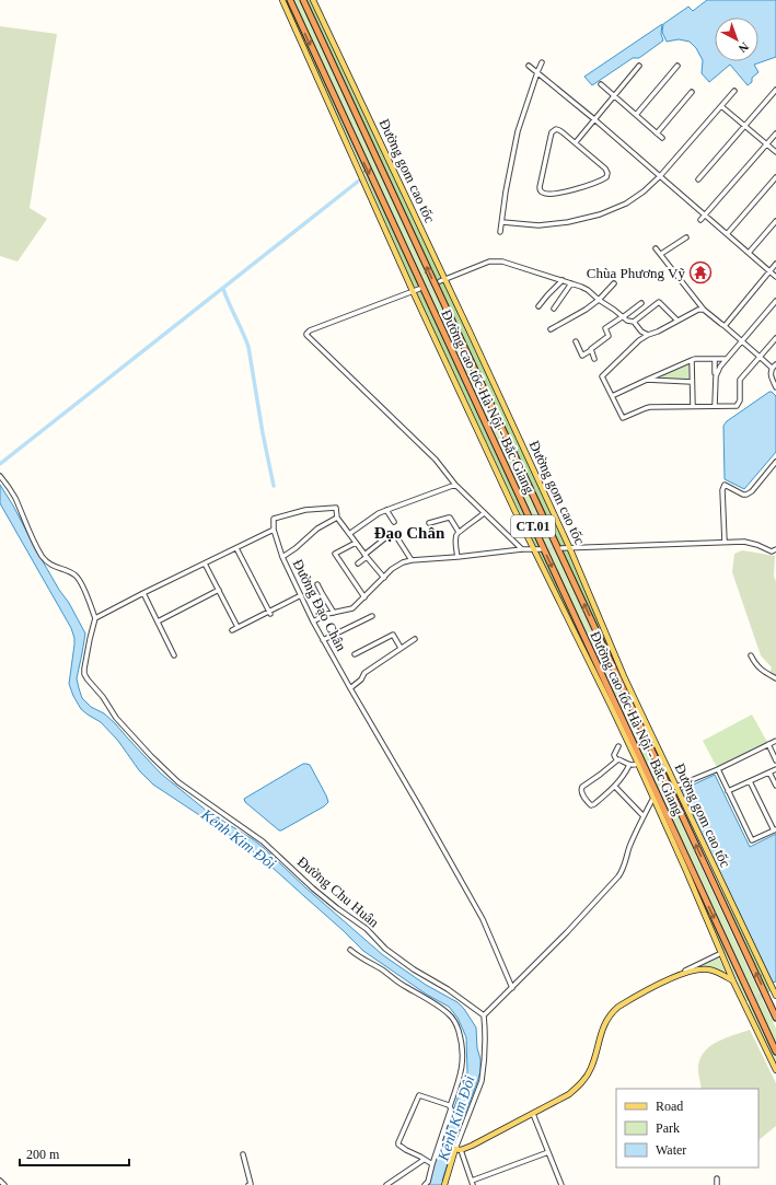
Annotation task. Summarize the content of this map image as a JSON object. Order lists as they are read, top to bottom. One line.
{"streets":{"highway":["Đường cao tốc Hà Nội - Bắc Giang","CT.01"],"main road":["Đường gom cao tốc"],"street":["Đường Đạo Chân","Đường Chu Huân"]},"districts":["Đạo Chân"],"water":["Kênh Kim Đôi"],"places":{"temple":["Chùa Phương Vỹ"]},"legend":["Road","Park","Water"],"scale_bar":"200 m","north":"bottom right"}
